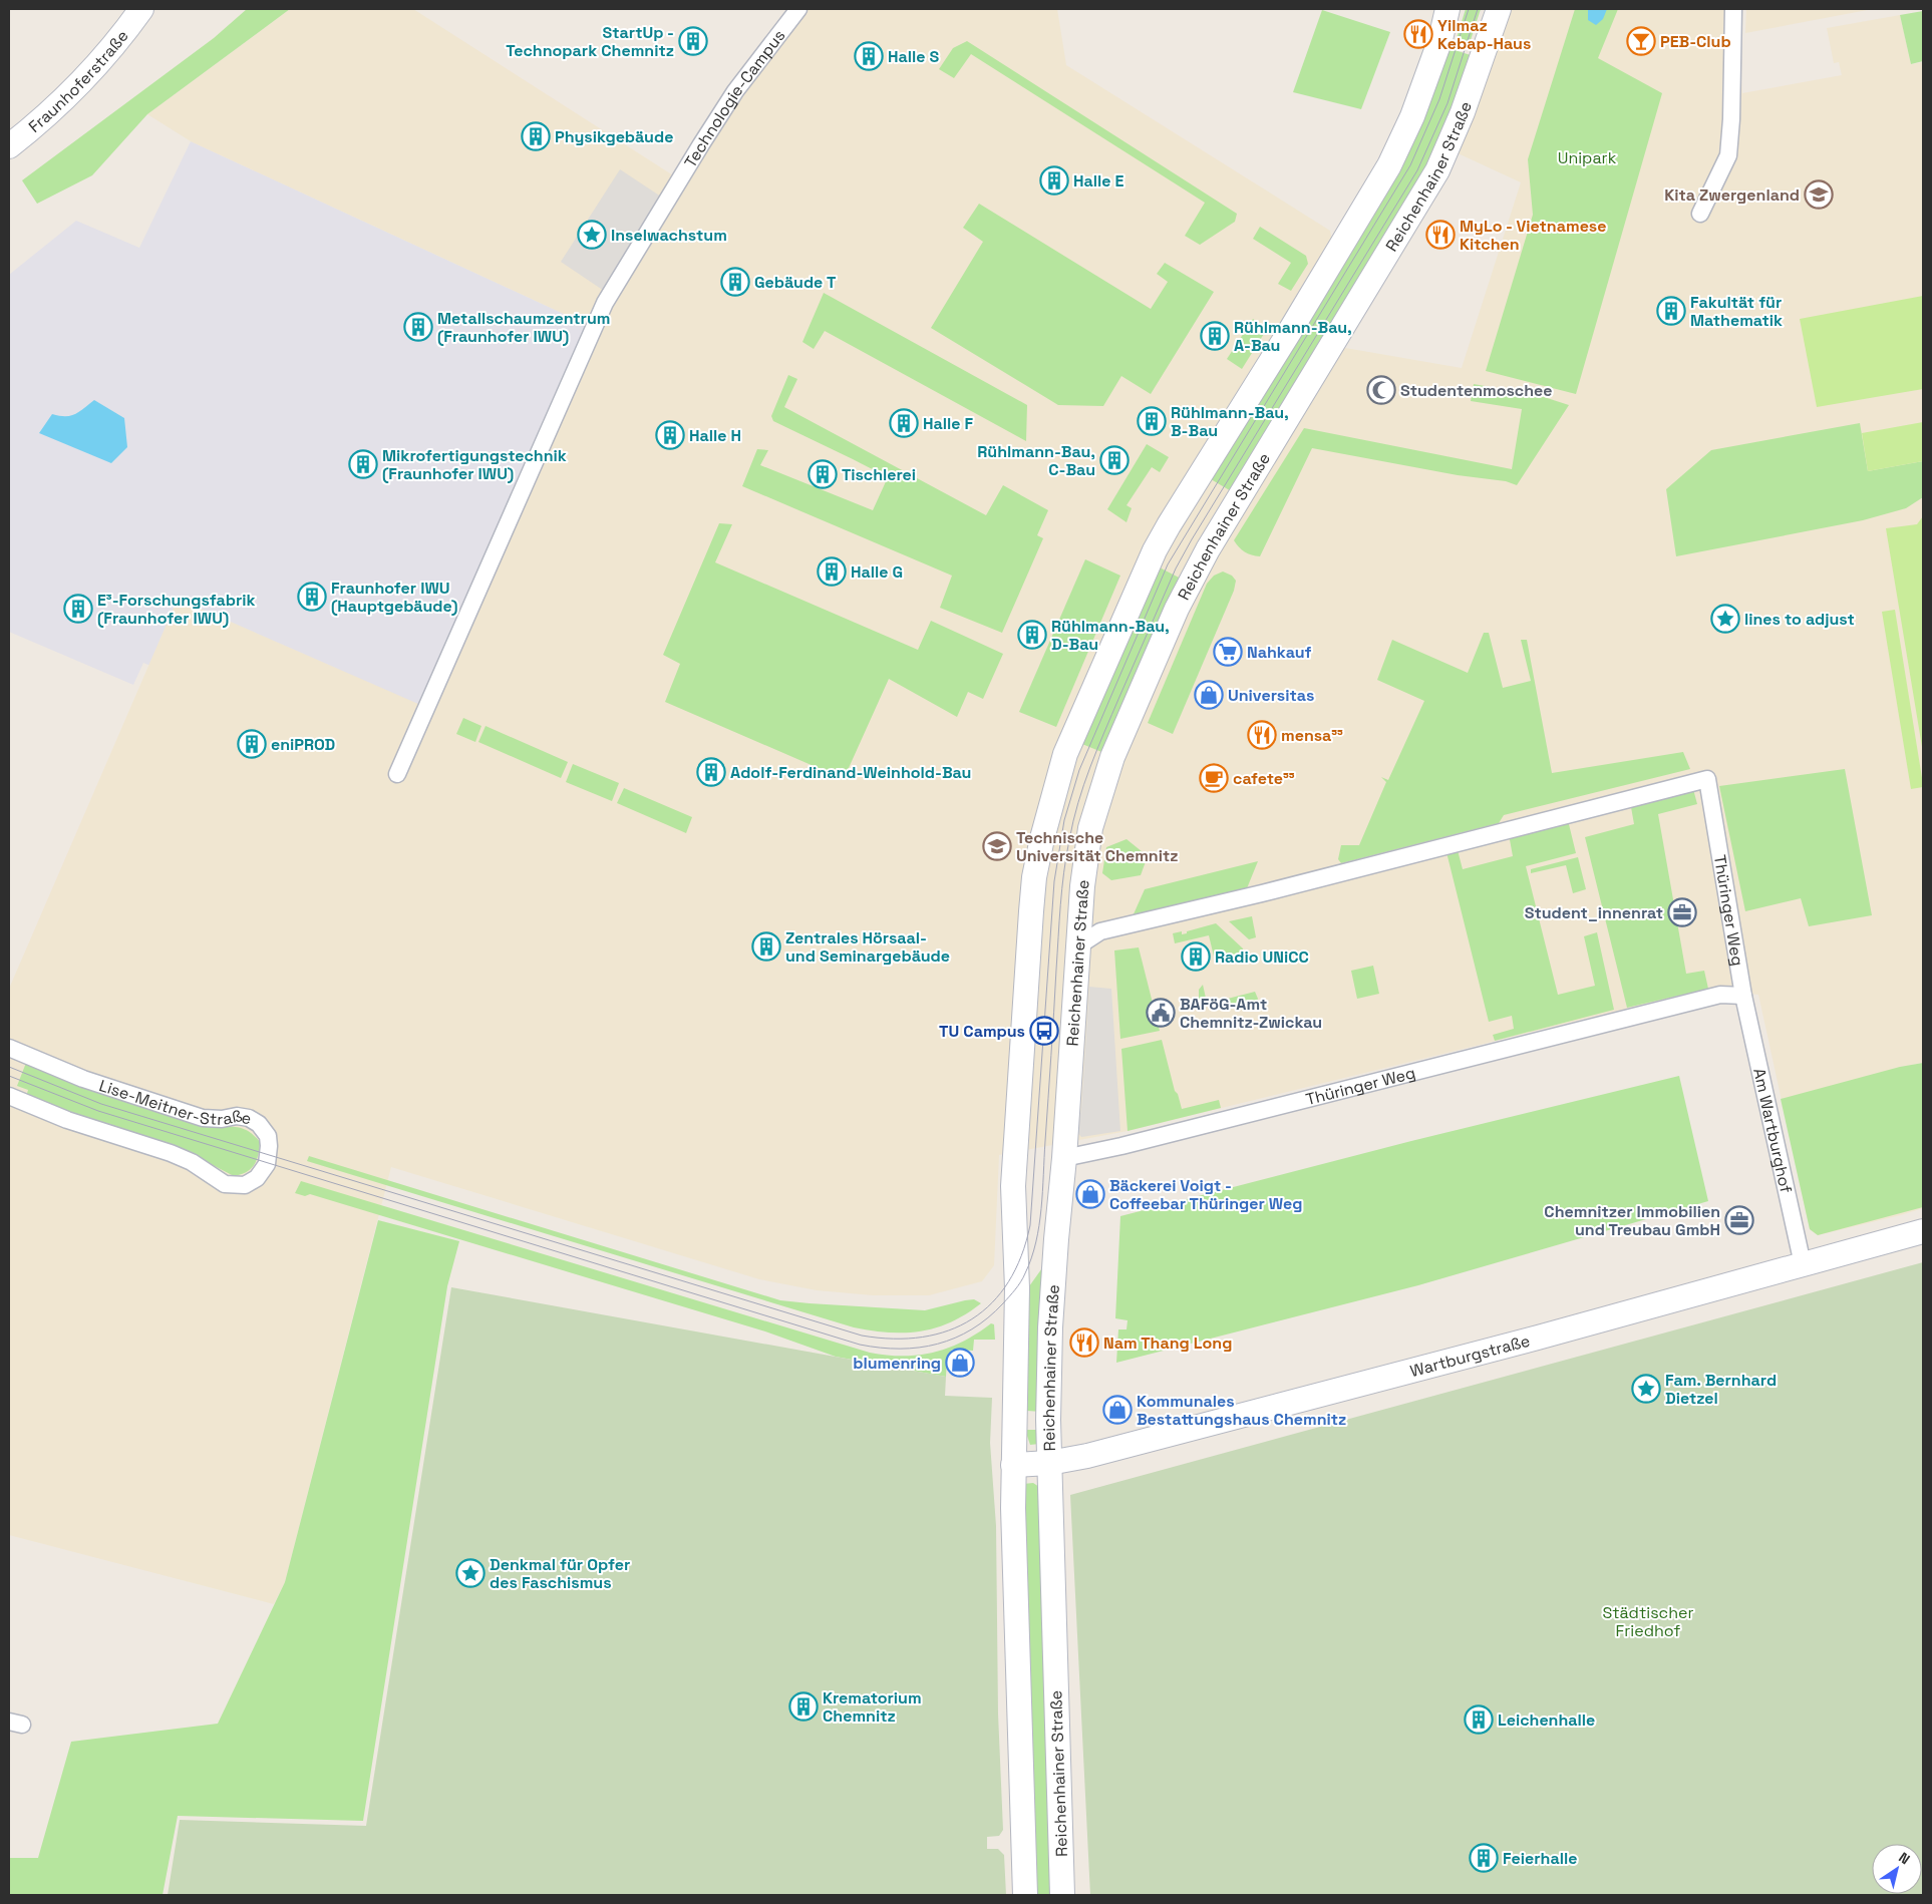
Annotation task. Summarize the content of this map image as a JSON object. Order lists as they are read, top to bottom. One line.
{"streets":{"street":["Fraunhoferstraße","Technologie-Campus","Reichenhainer Straße","Thüringer Weg","Lise-Meitner-Straße","Am Wartburghof","Wartburgstraße"]},"crossings":[["Reichenhainer Straße","Thüringer Weg"],["Reichenhainer Straße","Wartburgstraße"],["Thüringer Weg","Am Wartburghof"],["Am Wartburghof","Wartburgstraße"]],"parks":["Unipark","Städtischer Friedhof"],"places":{"restaurant":["Yilmaz Kebap-Haus","MyLo - Vietnamese Kitchen","mensa⁵⁵","Nam Thang Long"],"building":["StartUp - Technopark Chemnitz","Halle S","Physikgebäude","Halle E","Gebäude T","Fakultät für Mathematik","Metallschaumzentrum (Fraunhofer IWU)","Rühlmann-Bau, A-Bau","Rühlmann-Bau, B-Bau","Halle F","Halle H","Rühlmann-Bau, C-Bau","Mikrofertigungstechnik (Fraunhofer IWU)","Tischlerei","Halle G","Fraunhofer IWU (Hauptgebäude)","E³-Forschungsfabrik (Fraunhofer IWU)","Rühlmann-Bau, D-Bau","eniPROD","Adolf-Ferdinand-Weinhold-Bau","Zentrales Hörsaal- und Seminargebäude","Radio UNiCC","Krematorium Chemnitz","Leichenhalle","Feierhalle"],"bar":["PEB-Club"],"school or university":["Kita Zwergenland","Technische Universität Chemnitz"],"place":["Inselwachstum","lines to adjust","Fam. Bernhard Dietzel","Denkmal für Opfer des Faschismus"],"mosque":["Studentenmoschee"],"supermarket":["Nahkauf"],"shop":["Universitas","Bäckerei Voigt - Coffeebar Thüringer Weg","blumenring","Kommunales Bestattungshaus Chemnitz"],"cafe":["cafete⁵⁵"],"office":["Student_innenrat","Chemnitzer Immobilien und Treubau GmbH"],"public building":["BAFöG-Amt Chemnitz-Zwickau"],"bus stop":["TU Campus"]},"north":"top right"}
